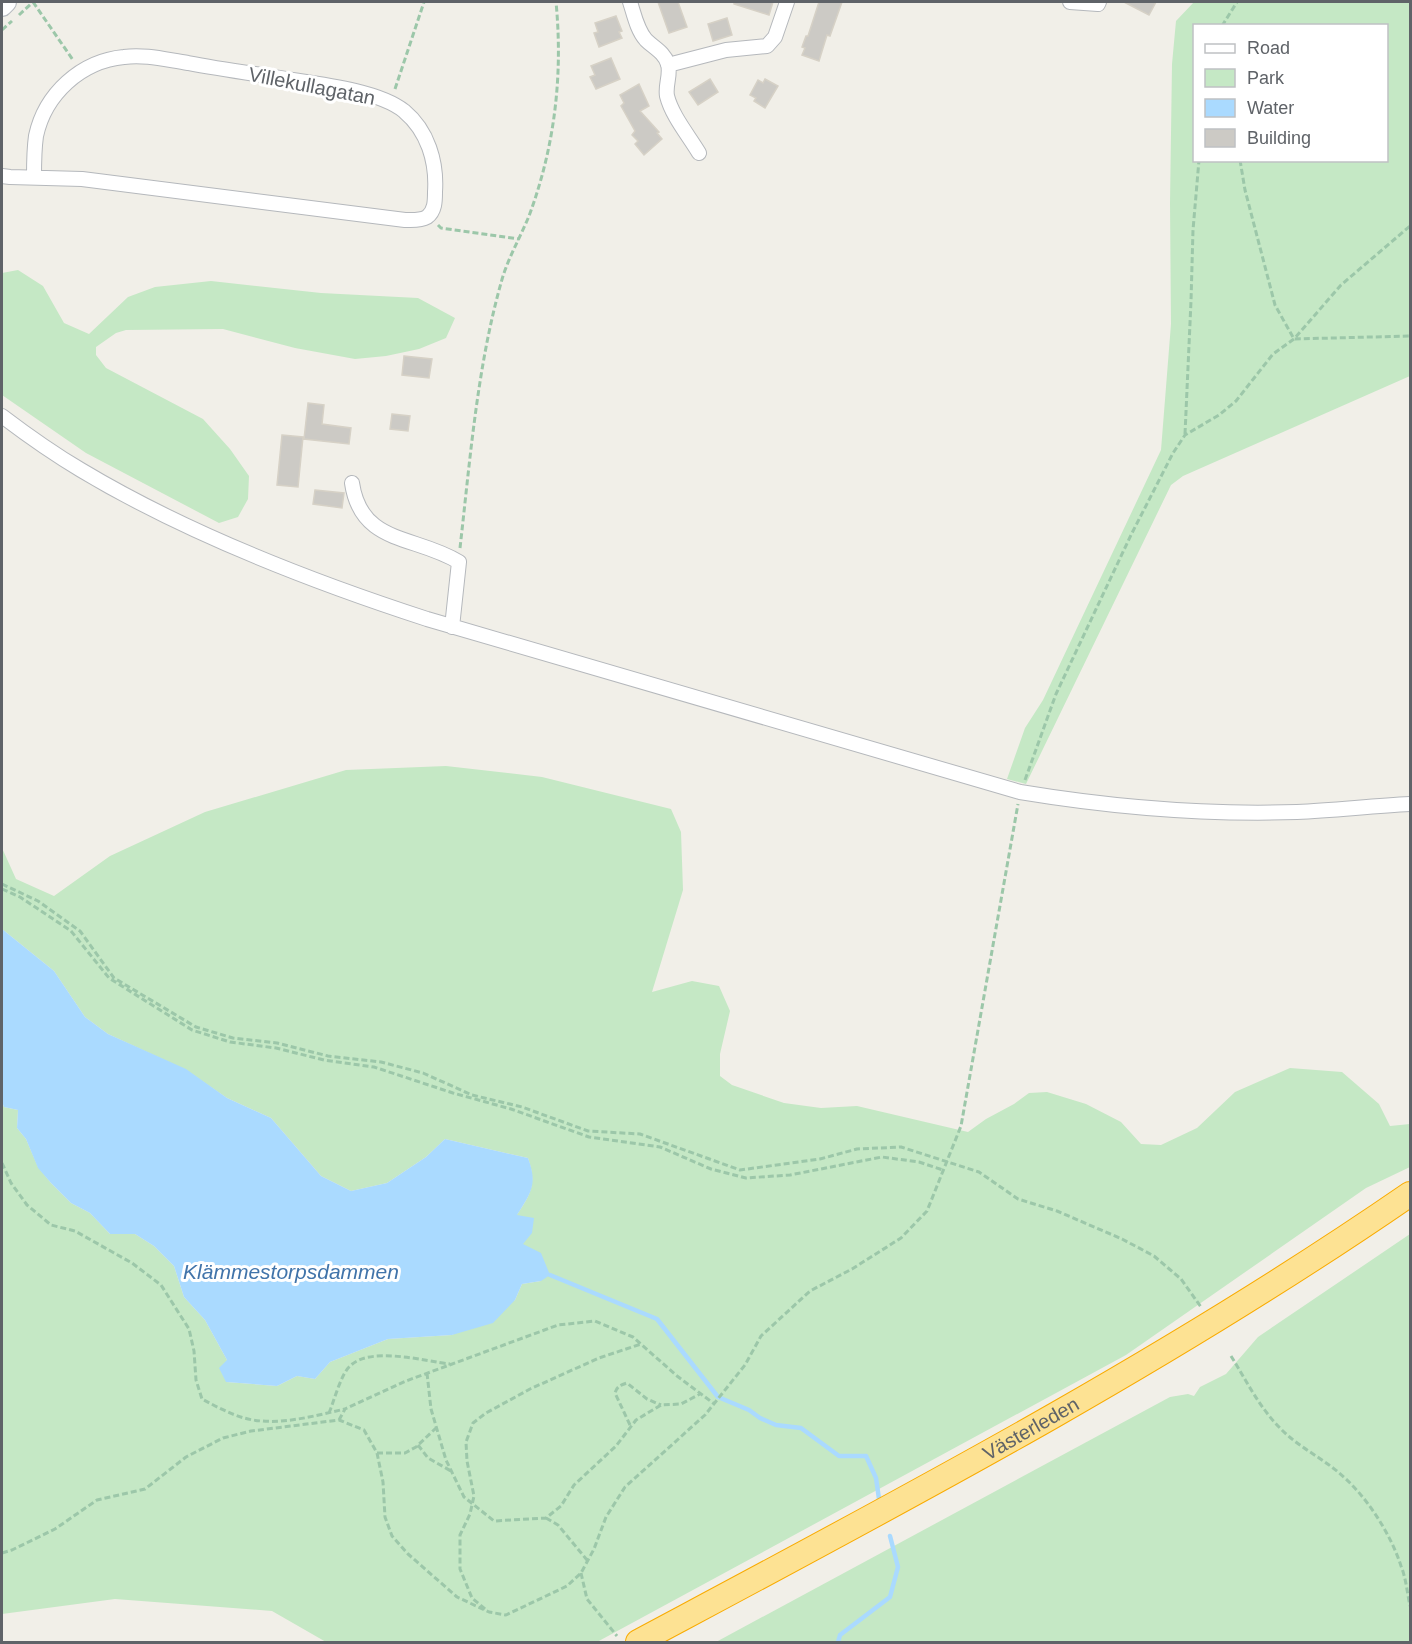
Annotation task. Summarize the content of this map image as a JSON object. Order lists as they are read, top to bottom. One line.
{"streets":{"highway":["Västerleden"],"street":["Villekullagatan"]},"water":["Klämmestorpsdammen"],"legend":["Road","Park","Water","Building"]}
